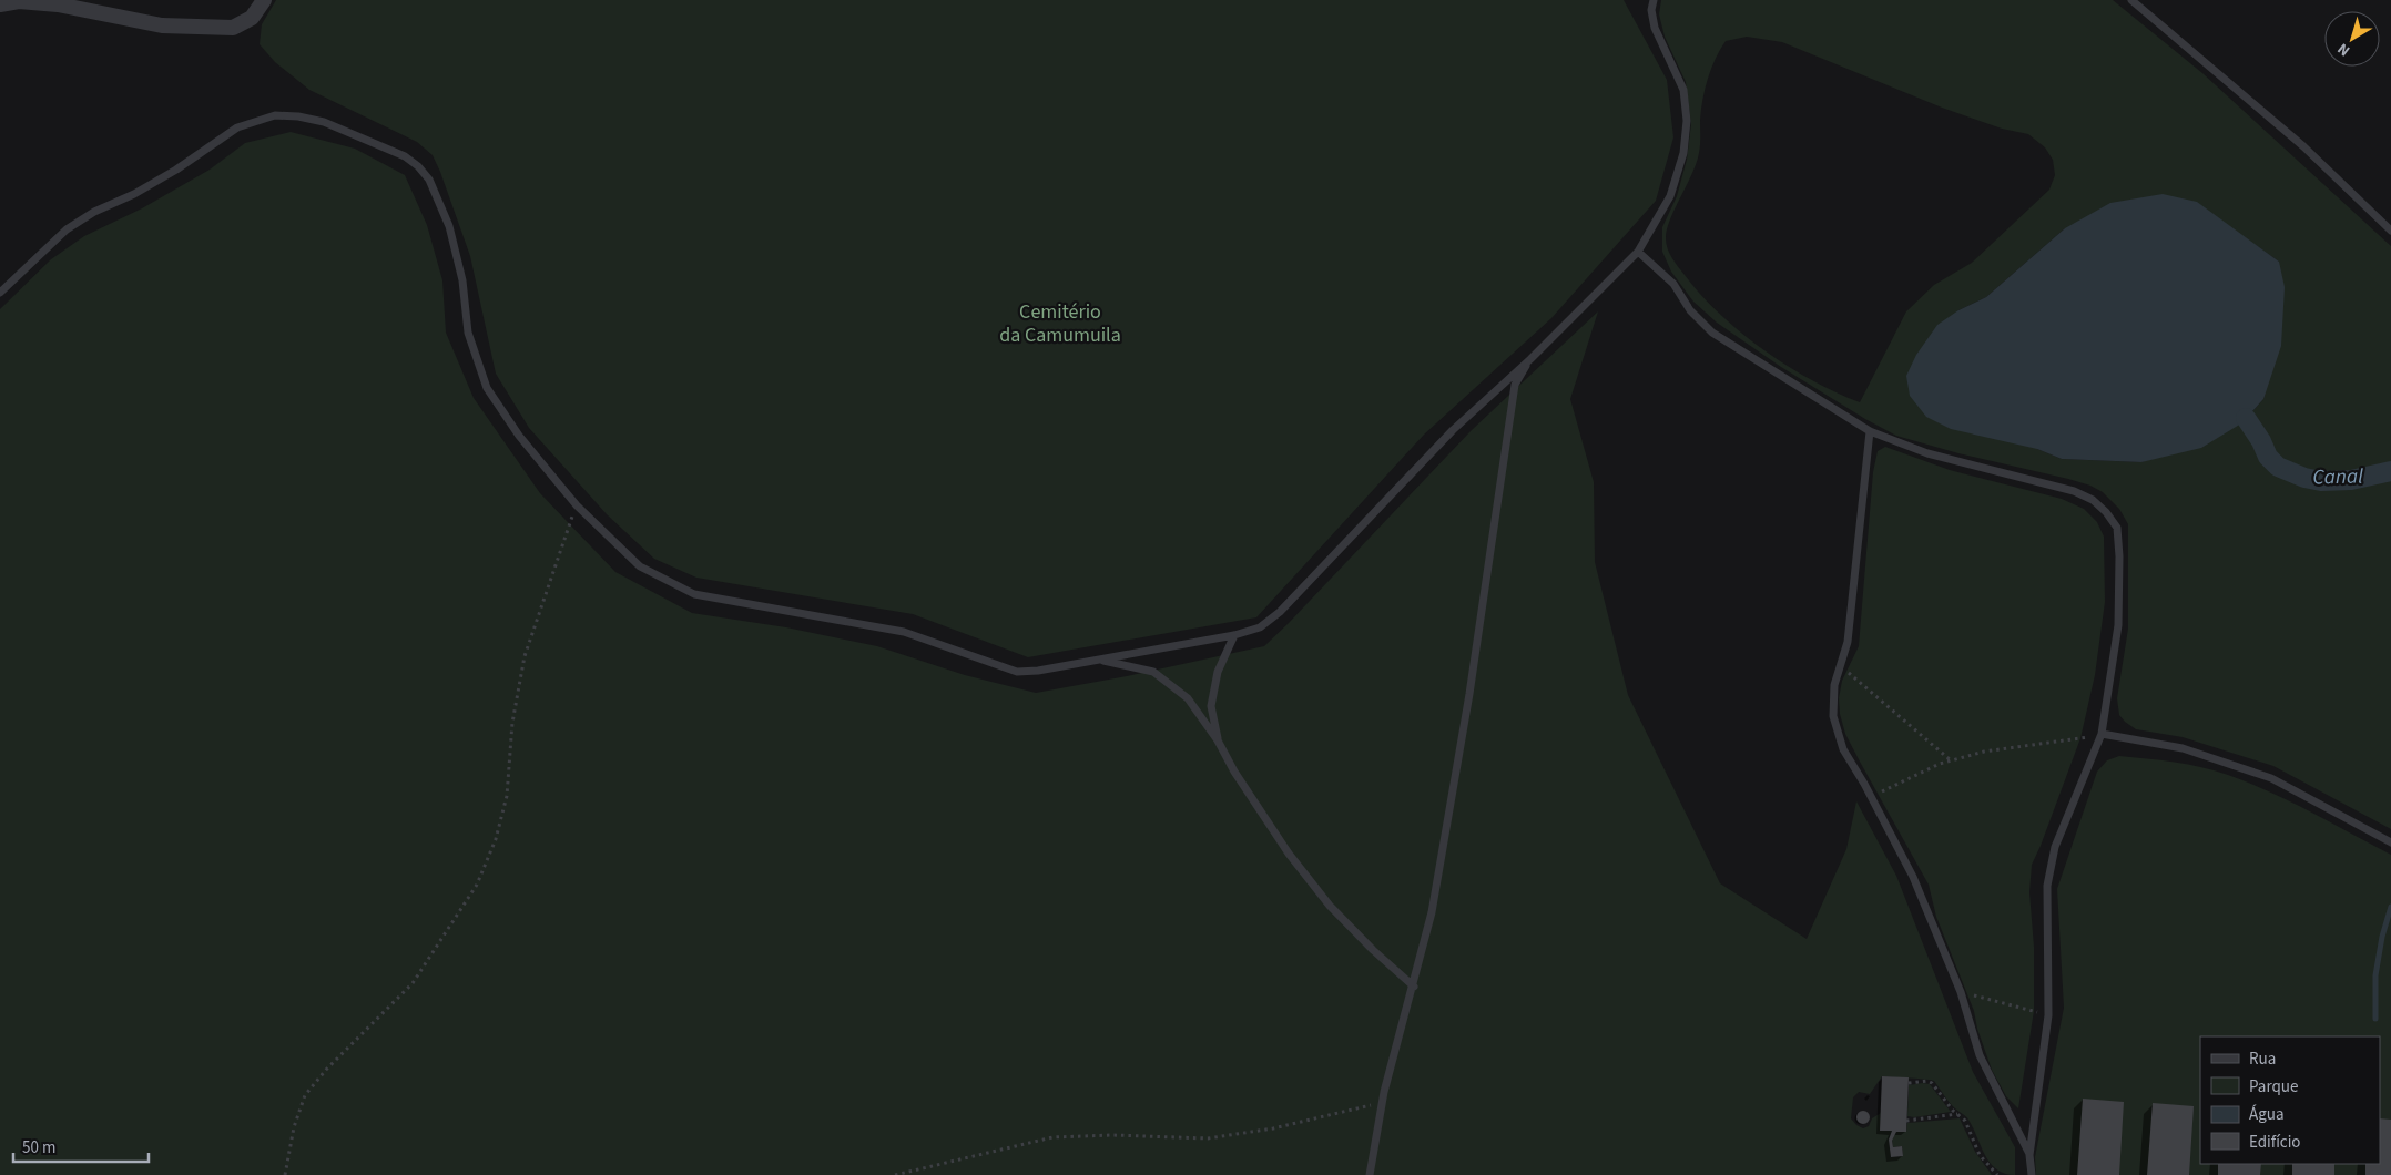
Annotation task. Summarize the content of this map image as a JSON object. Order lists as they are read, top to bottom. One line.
{"water":["Canal"],"parks":["Cemitério da Camumuila"],"legend":["Rua","Parque","Água","Edifício"],"scale_bar":"50 m","north":"bottom left"}
